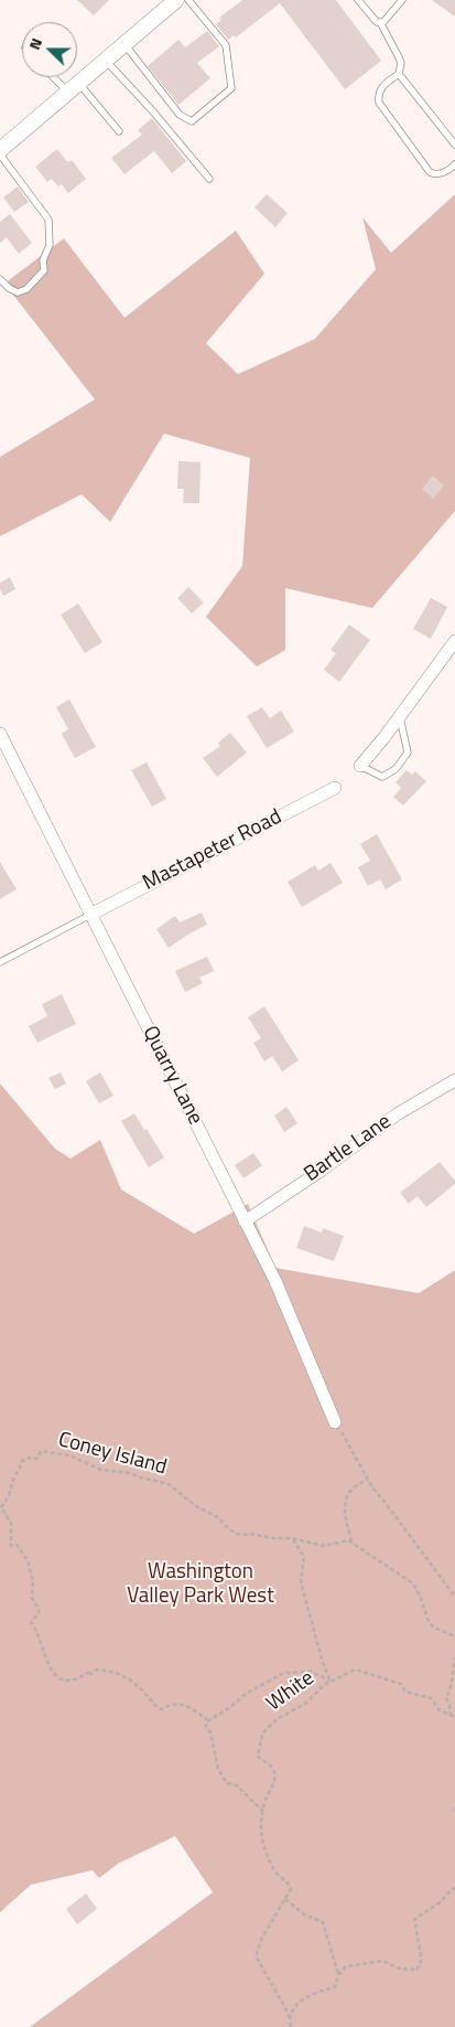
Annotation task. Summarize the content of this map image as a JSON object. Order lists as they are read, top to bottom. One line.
{"streets":{"street":["Mastapeter Road","Quarry Lane","Bartle Lane"],"path":["Coney Island","White"]},"crossings":[["Mastapeter Road","Quarry Lane"],["Quarry Lane","Bartle Lane"],["Coney Island","White"]],"parks":["Washington Valley Park West"],"north":"left"}
